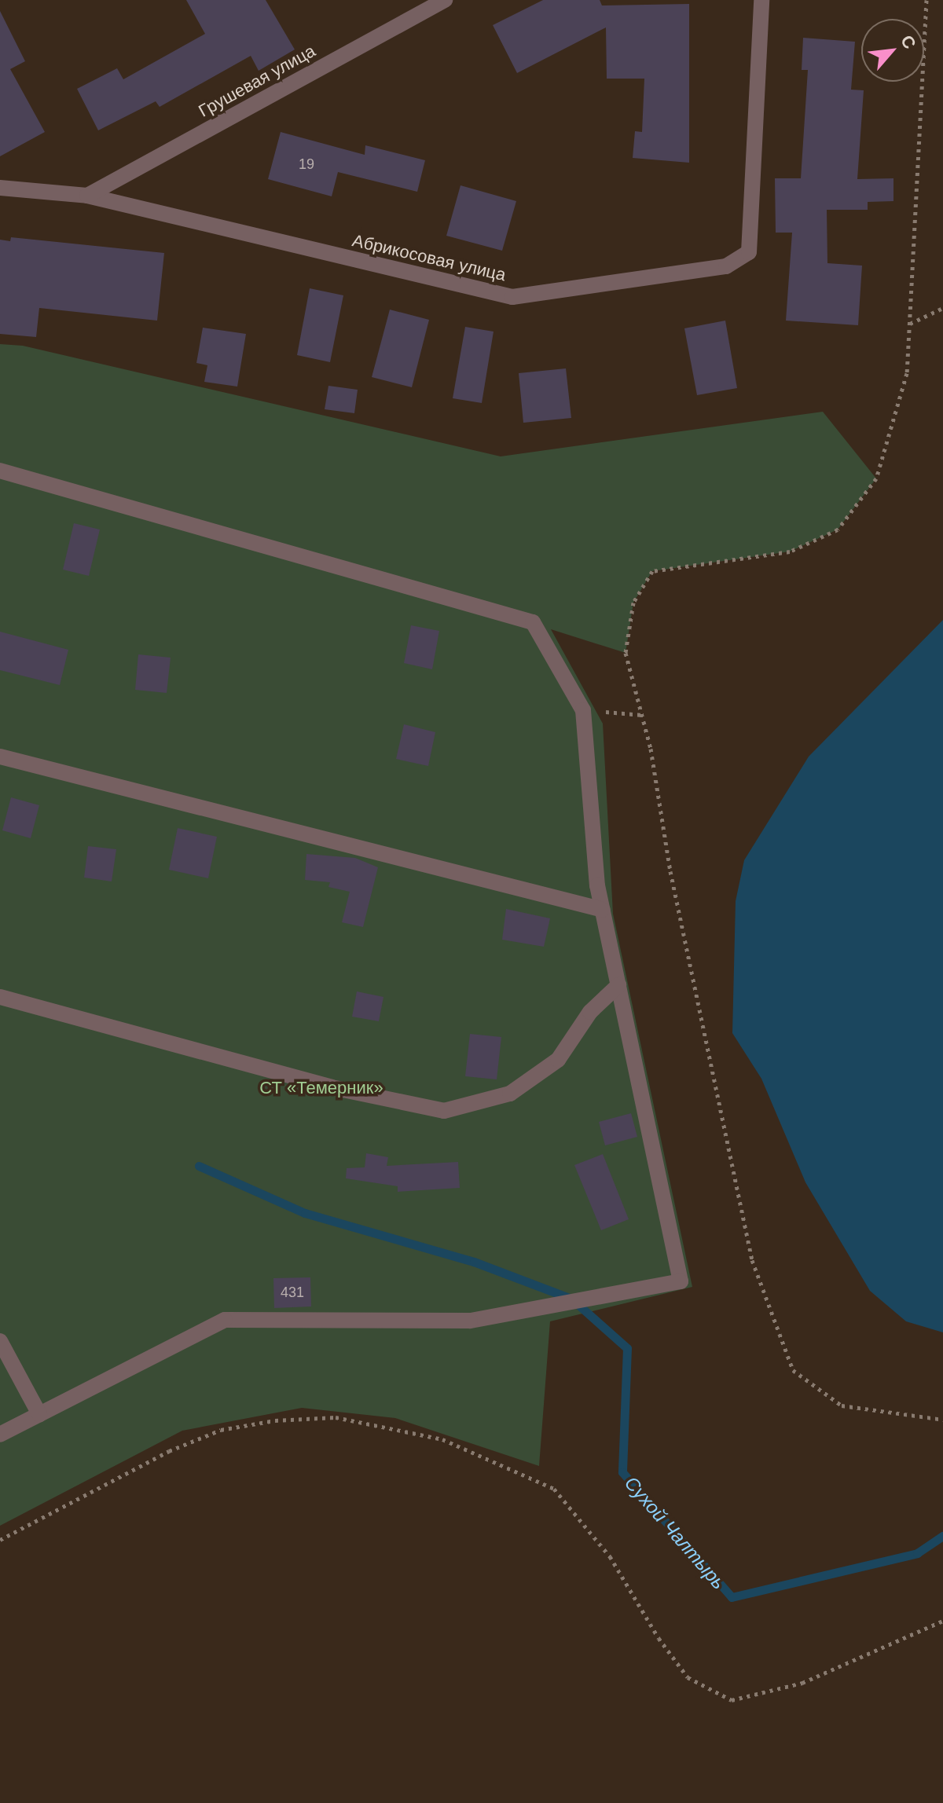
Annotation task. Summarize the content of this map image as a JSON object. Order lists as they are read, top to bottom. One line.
{"streets":{"street":["Грушевая улица","Абрикосовая улица"]},"crossings":[["Грушевая улица","Абрикосовая улица"]],"water":["Сухой Чалтырь"],"parks":["СТ «Темерник»"],"house_numbers":["19","431"],"north":"top right"}
